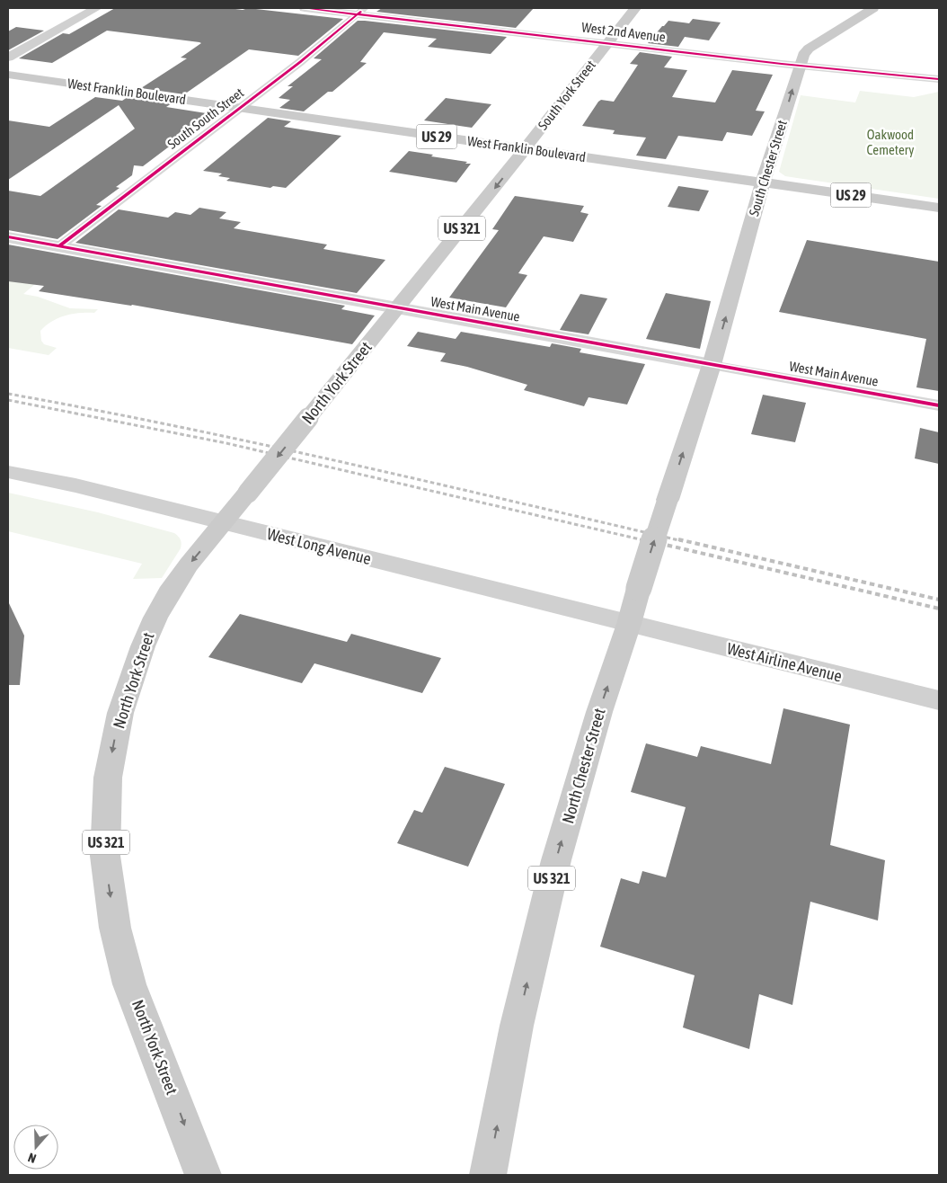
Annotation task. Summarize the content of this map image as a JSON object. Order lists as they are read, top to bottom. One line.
{"streets":{"main road":["West Franklin Boulevard","South York Street","US 29","South Chester Street","US 321","North York Street","West Long Avenue","West Airline Avenue","North Chester Street"],"street":["West 2nd Avenue","South South Street","West Main Avenue"]},"crossings":[["West 2nd Avenue","South York Street"],["West 2nd Avenue","South South Street"],["West 2nd Avenue","South Chester Street"],["West Franklin Boulevard","South York Street"],["West Franklin Boulevard","South South Street"],["West Franklin Boulevard","South Chester Street"],["South York Street","West Main Avenue"],["South York Street","North York Street"],["South South Street","West Main Avenue"],["South Chester Street","West Main Avenue"],["South Chester Street","North Chester Street"],["West Main Avenue","North York Street"],["West Main Avenue","North Chester Street"],["North York Street","West Long Avenue"],["West Long Avenue","West Airline Avenue"],["West Long Avenue","North Chester Street"],["West Airline Avenue","North Chester Street"]],"one_way":["South York Street","South Chester Street","North York Street","North Chester Street"],"parks":["Oakwood Cemetery"],"north":"bottom"}
